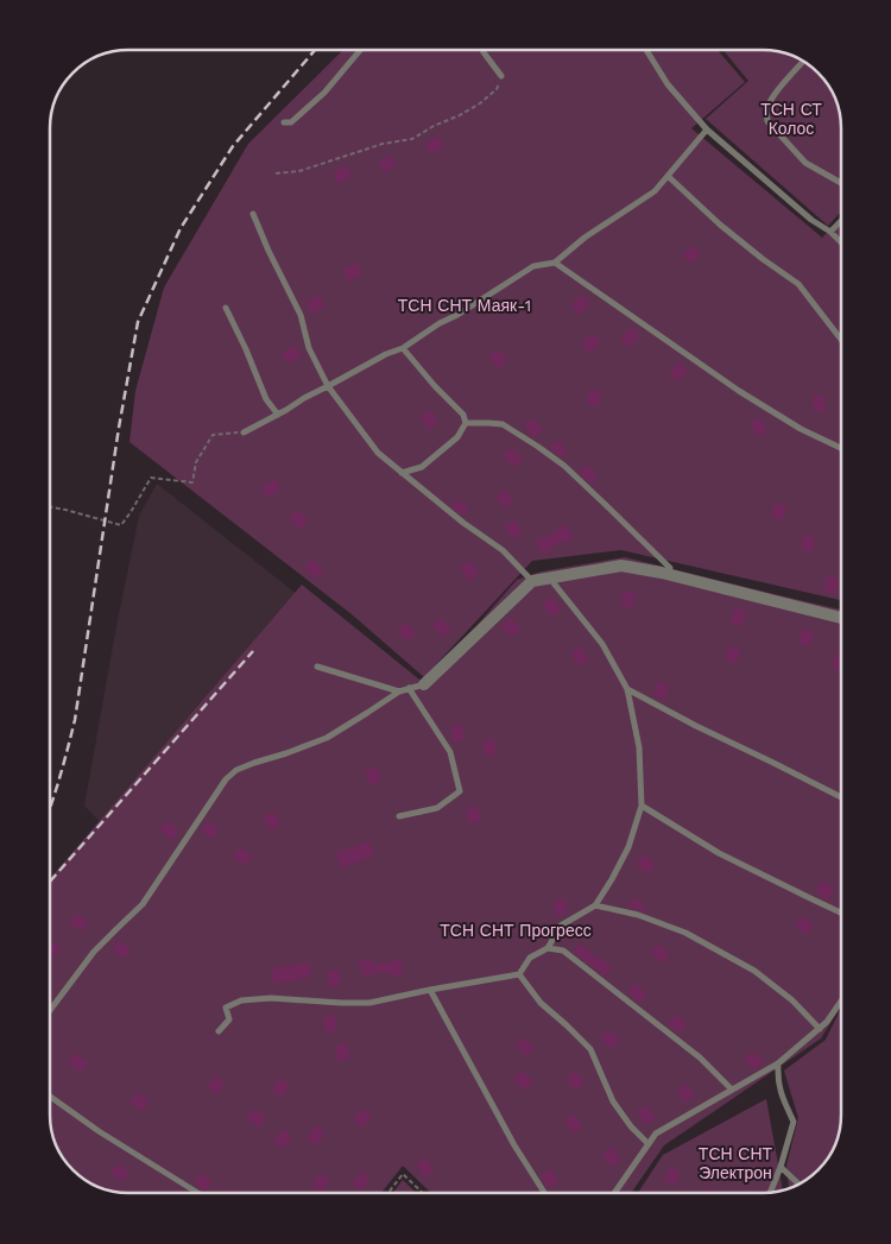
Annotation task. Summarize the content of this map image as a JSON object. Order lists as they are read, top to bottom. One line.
{"parks":["ТСН СТ Колос","ТСН СНТ Маяк-1","ТСН СНТ Прогресс","ТСН СНТ Электрон"]}
